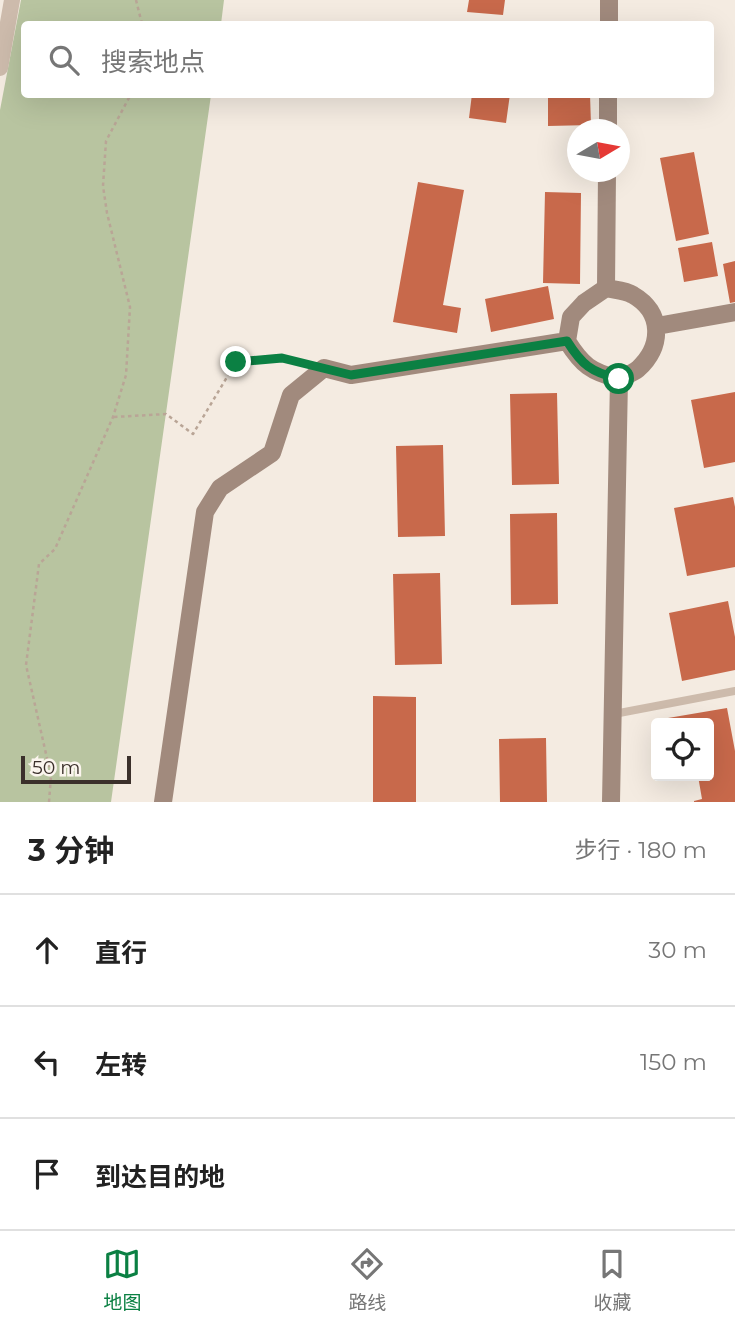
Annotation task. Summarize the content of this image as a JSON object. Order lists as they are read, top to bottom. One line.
{"scale_bar":"50 m","north":"right","page":{"search":"搜索地点","scale":"50 m","heading":["3 分钟","步行 · 180 m"],"list":[["直行","30 m"],["左转","150 m"],"到达目的地"],"nav":["地图","路线","收藏"]}}
